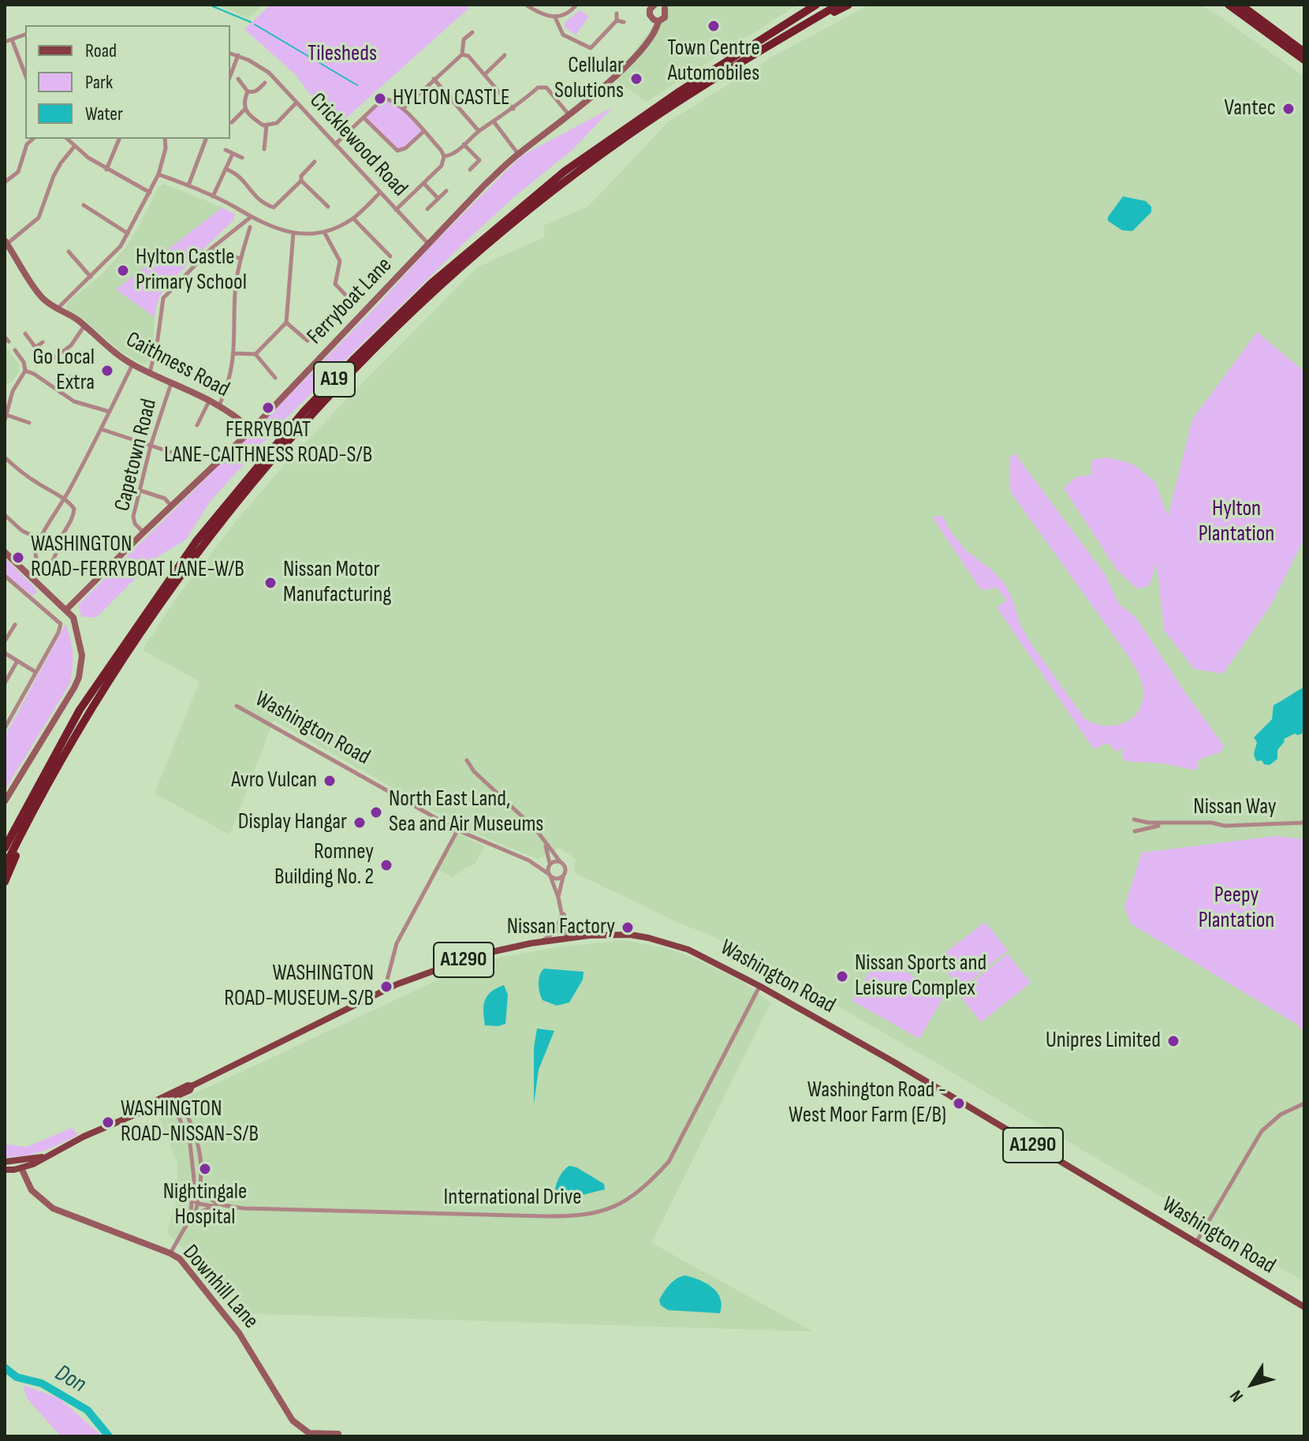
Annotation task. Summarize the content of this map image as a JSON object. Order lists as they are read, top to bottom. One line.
{"streets":{"highway":["A19"],"main road":["Washington Road","A1290"],"street":["Cricklewood Road","Ferryboat Lane","Caithness Road","Capetown Road","Nissan Way","International Drive","Downhill Lane"]},"crossings":[["Cricklewood Road","Ferryboat Lane"],["Ferryboat Lane","Caithness Road"],["Ferryboat Lane","Capetown Road"],["Caithness Road","Capetown Road"],["Washington Road","A1290"],["Washington Road","International Drive"],["A1290","Downhill Lane"]],"water":["Don"],"parks":["Tilesheds","Hylton Plantation","Peepy Plantation"],"places":["Town Centre Automobiles","Cellular Solutions","HYLTON CASTLE","Vantec","Hylton Castle Primary School","Go Local Extra","FERRYBOAT LANE-CAITHNESS ROAD-S/B","WASHINGTON ROAD-FERRYBOAT LANE-W/B","Nissan Motor Manufacturing","Avro Vulcan","North East Land, Sea and Air Museums","Display Hangar","Romney Building No. 2","Nissan Factory","Nissan Sports and Leisure Complex","WASHINGTON ROAD-MUSEUM-S/B","Unipres Limited","Washington Road - West Moor Farm (E/B)","WASHINGTON ROAD-NISSAN-S/B","Nightingale Hospital"],"legend":["Road","Park","Water"],"north":"bottom left"}
